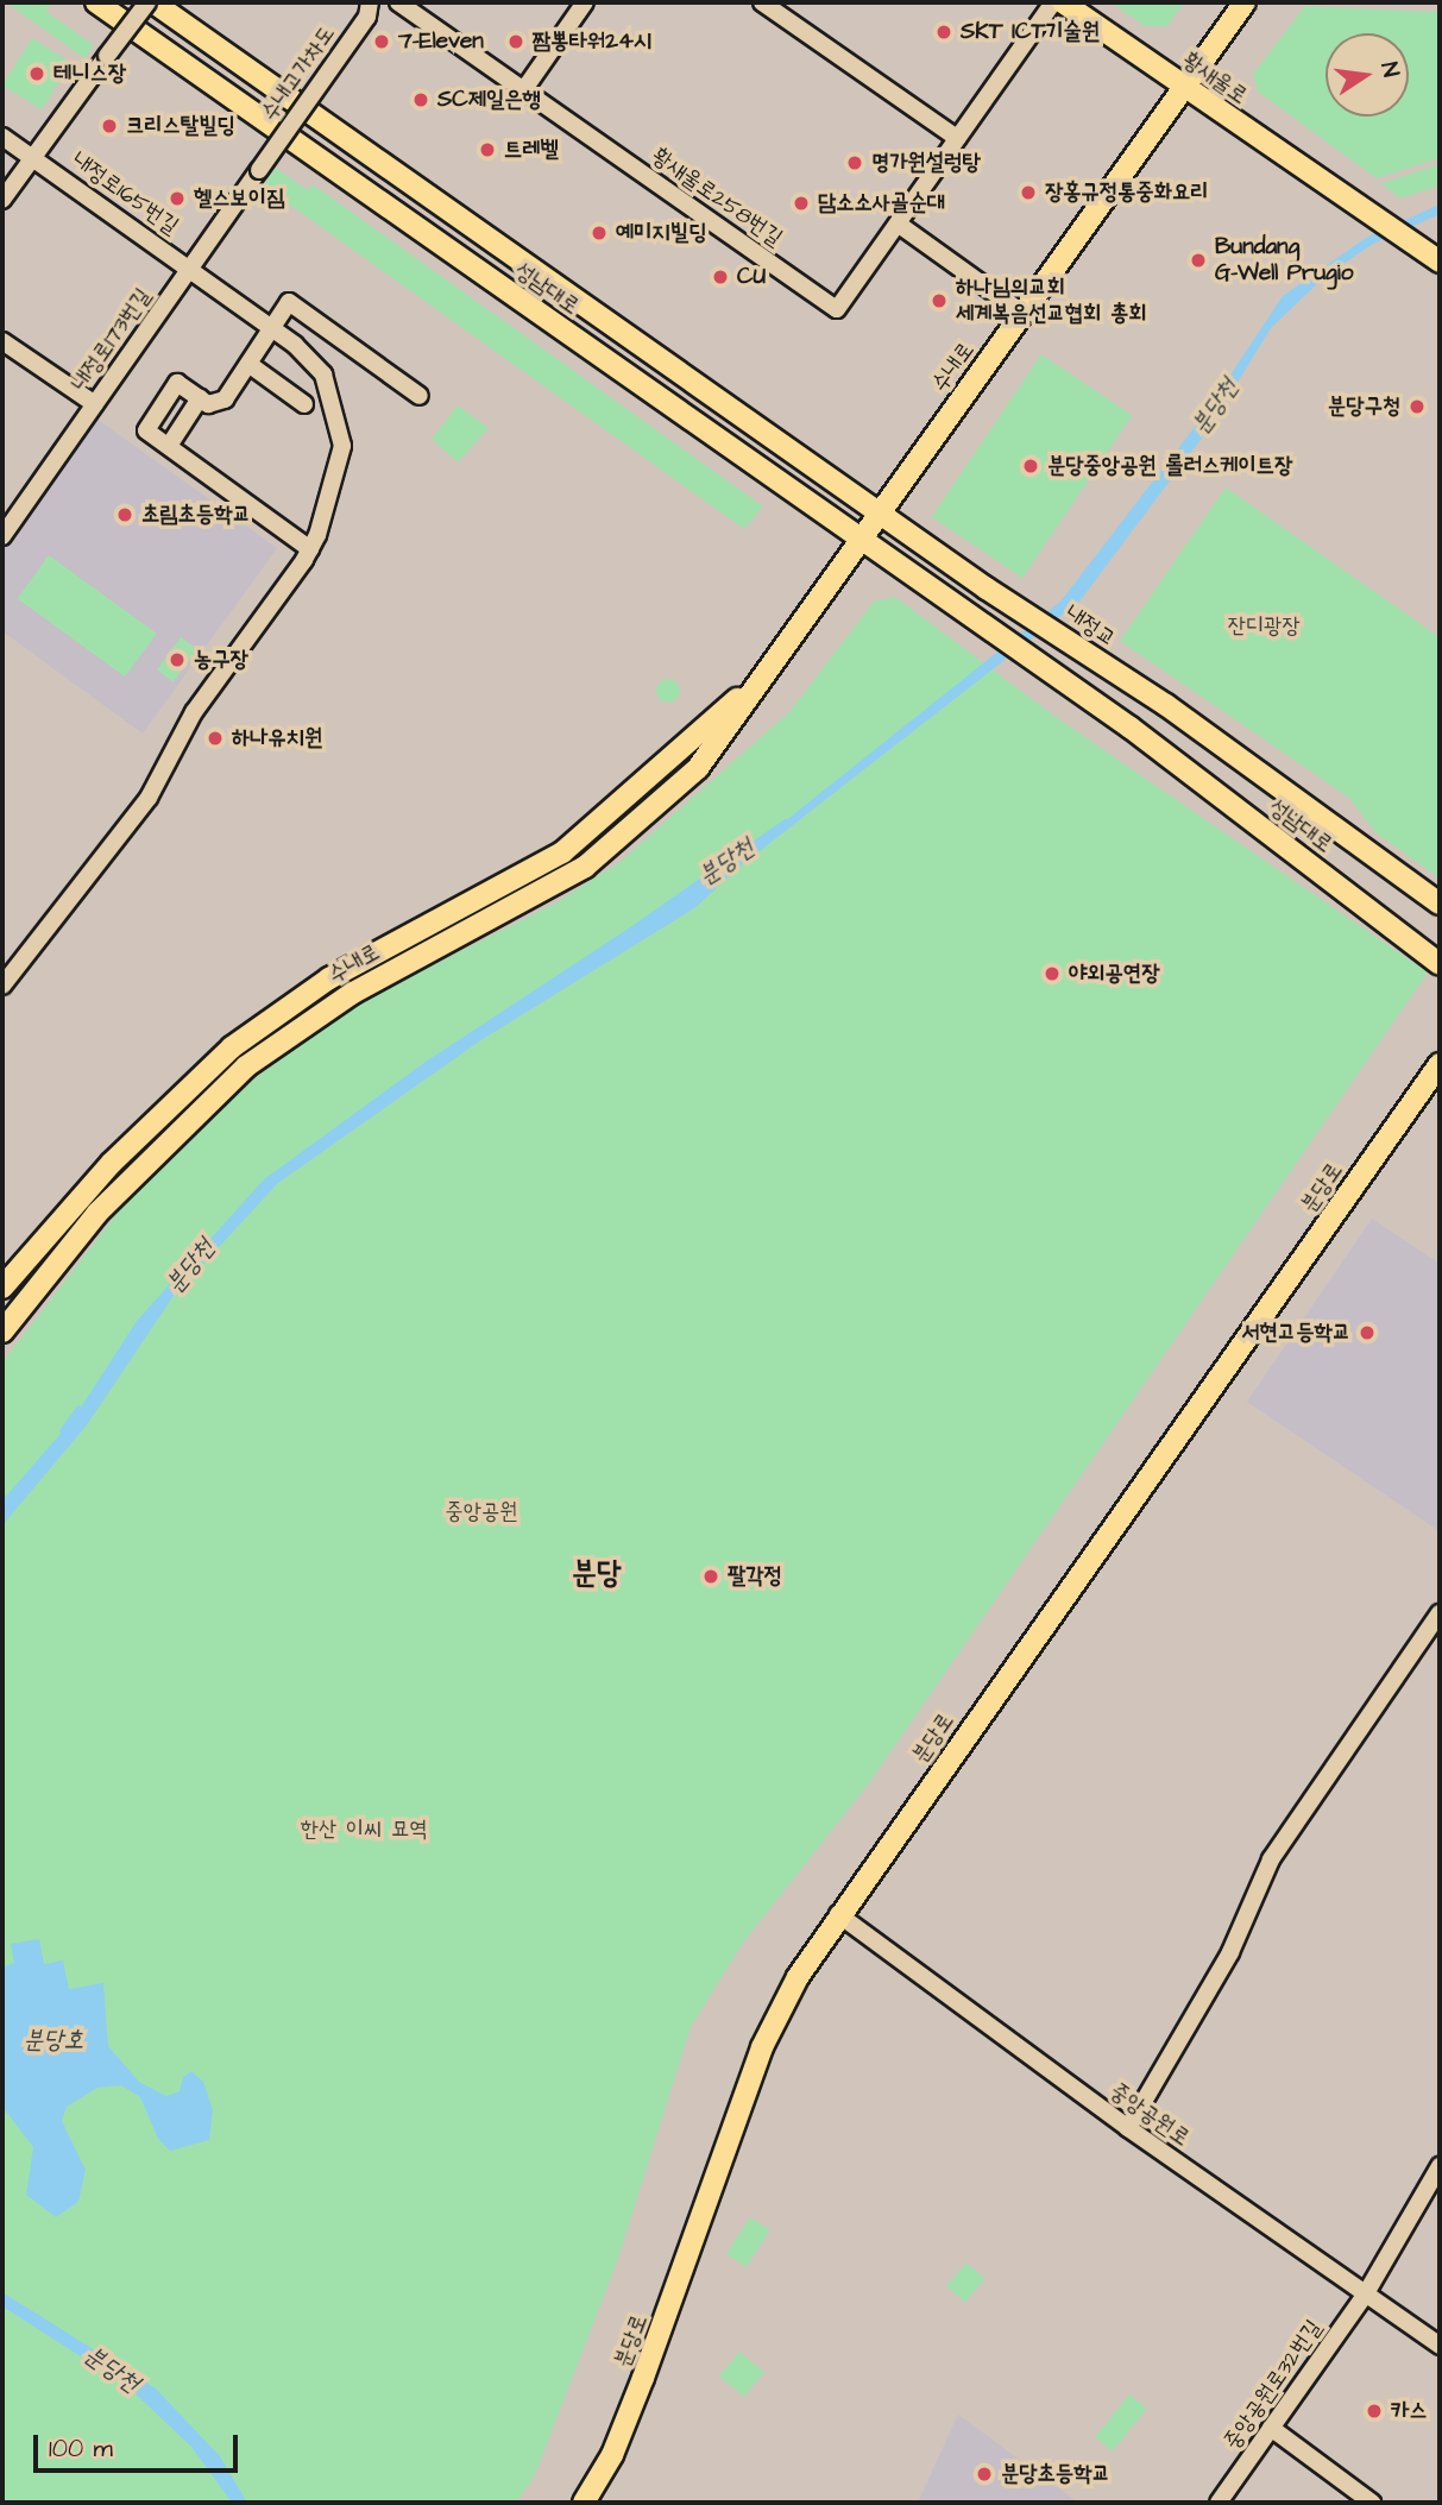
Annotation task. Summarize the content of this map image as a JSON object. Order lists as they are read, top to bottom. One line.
{"streets":{"main road":["황새울로","성남대로","수내로","내정교","분당로"],"street":["수내고가차도","내정로165번길","황새울로258번길","내정로173번길","중앙공원로","중앙공원로32번길"]},"crossings":[["수내고가차도","내정로173번길"],["황새울로","수내로"],["내정로165번길","성남대로"],["내정로165번길","내정로173번길"],["성남대로","수내로"],["성남대로","내정교"],["분당로","중앙공원로"],["중앙공원로","중앙공원로32번길"]],"districts":["분당"],"water":["분당천","분당호"],"parks":["잔디광장","중앙공원","한산 이씨 묘역"],"places":["SKT ICT기술원","7-Eleven","짬뽕타워24시","테니스장","SC제일은행","크리스탈빌딩","트레벨","명가원설렁탕","장홍규정통중화요리","헬스보이짐","담소소사골순대","예미지빌딩","Bundang G-Well Prugio","CU","하나님의교회 세계복음선교협회 총회","분당구청","분당중앙공원 롤러스케이트장","초림초등학교","농구장","하나유치원","야외공연장","서현고등학교","팔각정","카스","분당초등학교"],"scale_bar":"100 m","north":"right"}
